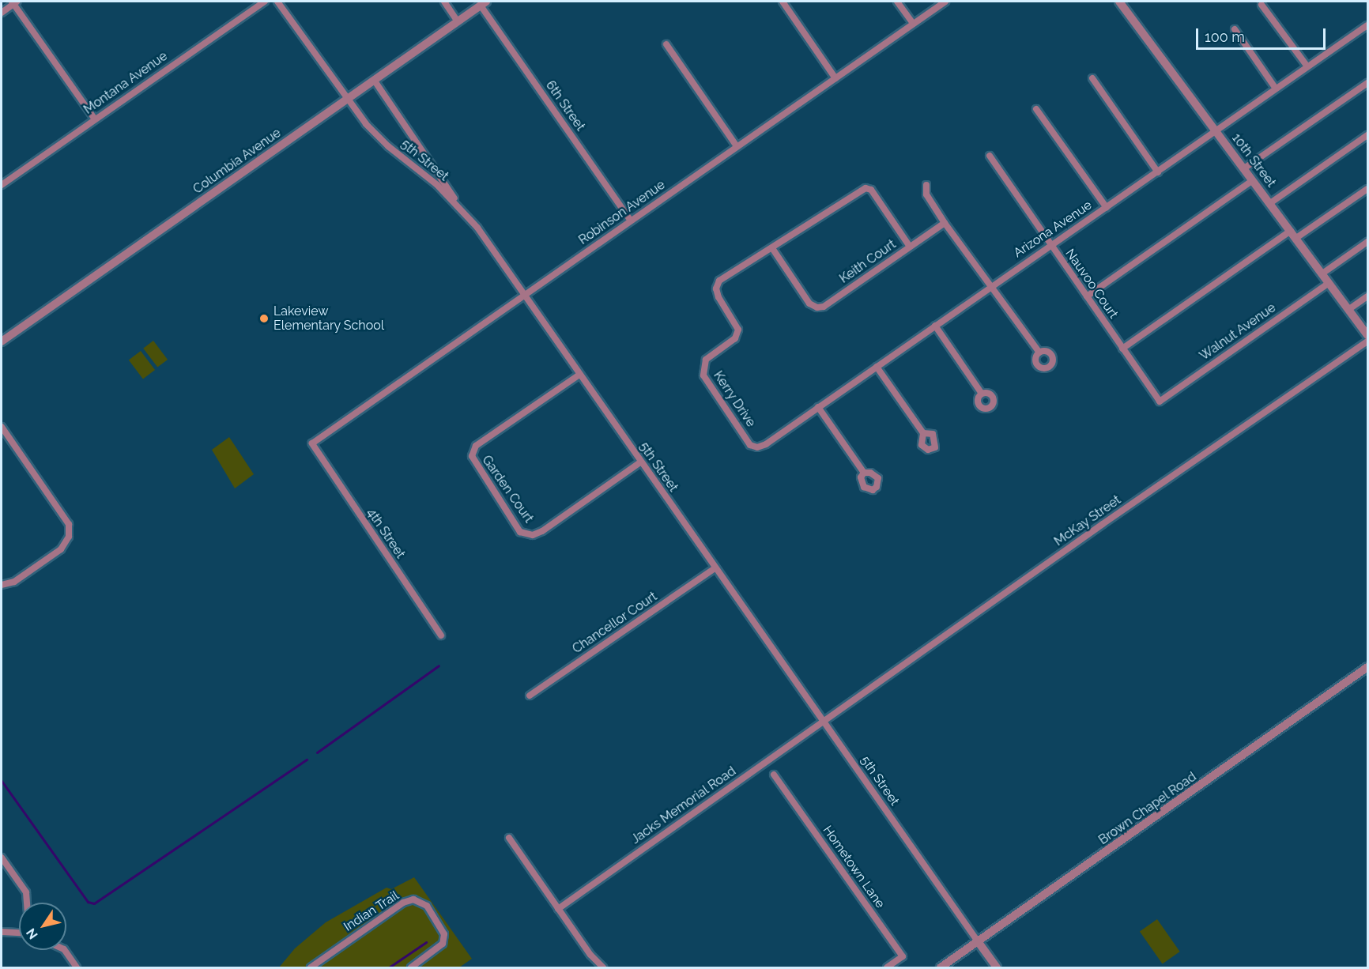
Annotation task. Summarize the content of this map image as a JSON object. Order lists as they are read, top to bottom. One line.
{"streets":{"street":["Montana Avenue","6th Street","5th Street","10th Street","Columbia Avenue","Robinson Avenue","Arizona Avenue","Keith Court","Nauvoo Court","Walnut Avenue","Kerry Drive","Garden Court","McKay Street","4th Street","Chancellor Court","Jacks Memorial Road","Brown Chapel Road","Hometown Lane","Indian Trail"]},"crossings":[["6th Street","Columbia Avenue"],["6th Street","Robinson Avenue"],["5th Street","Columbia Avenue"],["5th Street","Robinson Avenue"],["5th Street","Garden Court"],["5th Street","McKay Street"],["5th Street","Chancellor Court"],["5th Street","Jacks Memorial Road"],["5th Street","Brown Chapel Road"],["10th Street","Arizona Avenue"],["10th Street","Walnut Avenue"],["Robinson Avenue","4th Street"],["Arizona Avenue","Nauvoo Court"],["Arizona Avenue","Kerry Drive"],["Keith Court","Kerry Drive"],["Nauvoo Court","Walnut Avenue"],["McKay Street","Jacks Memorial Road"]],"places":["Lakeview Elementary School"],"scale_bar":"100 m","north":"bottom left"}
